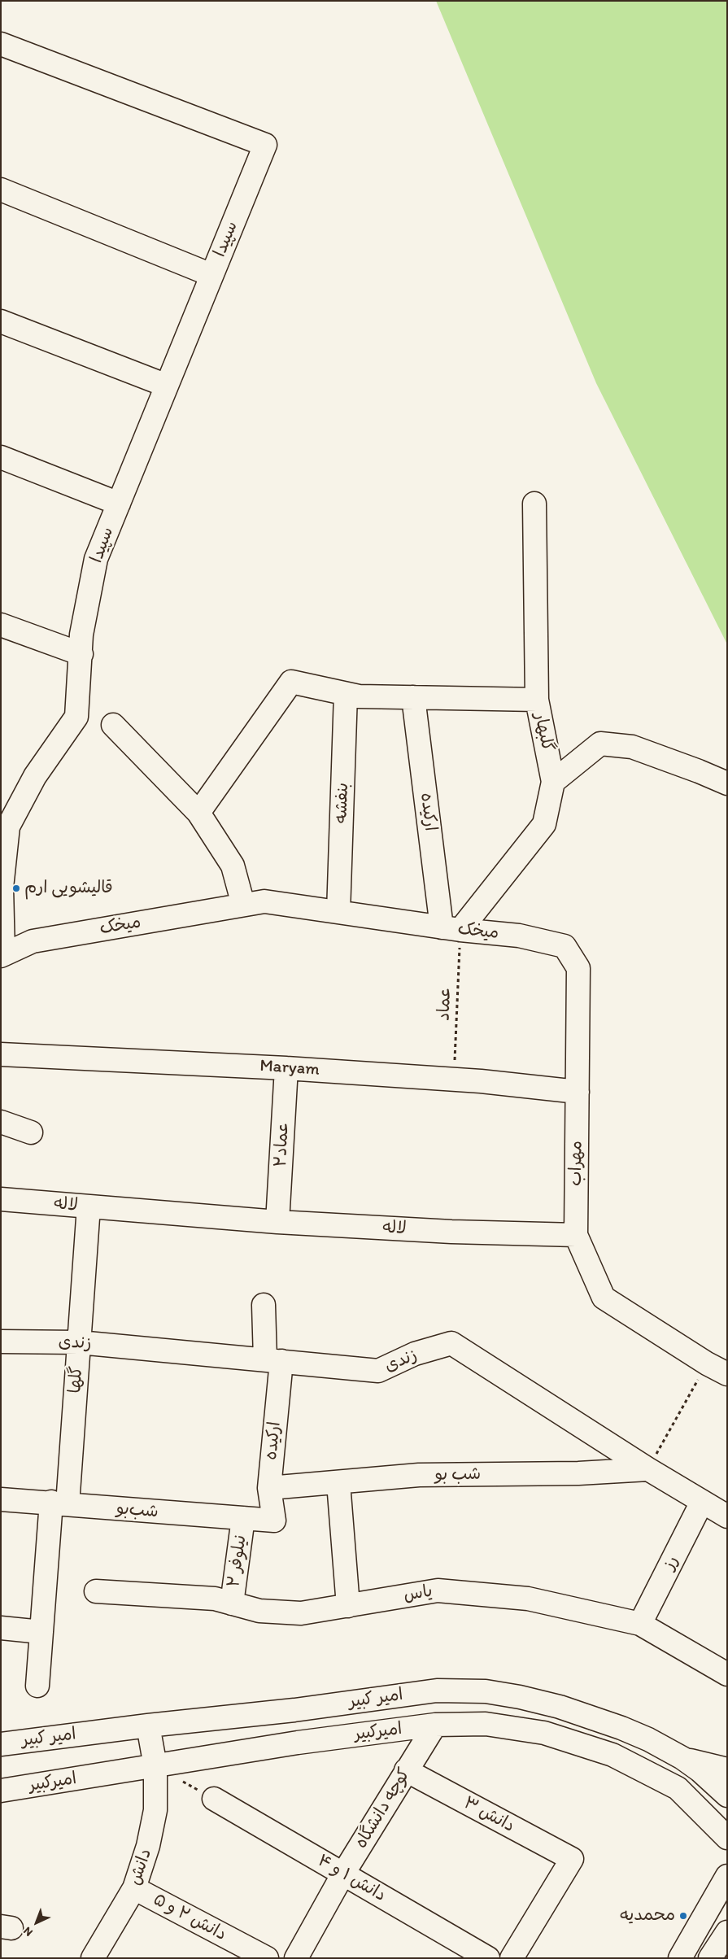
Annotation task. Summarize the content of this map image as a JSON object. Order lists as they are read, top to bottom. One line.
{"streets":{"street":["سپیدا","گلبهار","بنفشه","ارکیده","میخک","Maryam","عماد۲","مهراب","لاله","زندی","گلها","شب بو","شب‌بو","نیلوفر ۲","رز","یاس","امیر کبیر","امیرکبیر","کوچه دانشگاه","دانش ۳","دانش","دانش ۱ و ۴","دانش ۲ و ۵"],"path":["عماد"]},"crossings":[["سپیدا","میخک"],["گلبهار","ارکیده"],["گلبهار","میخک"],["گلبهار","عماد"],["بنفشه","میخک"],["ارکیده","میخک"],["ارکیده","عماد"],["ارکیده","زندی"],["ارکیده","شب بو"],["ارکیده","شب‌بو"],["میخک","عماد"],["میخک","Maryam"],["میخک","مهراب"],["عماد","Maryam"],["Maryam","عماد۲"],["Maryam","مهراب"],["عماد۲","لاله"],["مهراب","لاله"],["لاله","گلها"],["زندی","گلها"],["زندی","شب بو"],["زندی","رز"],["گلها","شب‌بو"],["شب‌بو","نیلوفر ۲"],["نیلوفر ۲","یاس"],["رز","یاس"],["امیر کبیر","دانش"],["امیرکبیر","کوچه دانشگاه"],["امیرکبیر","دانش"],["کوچه دانشگاه","دانش ۳"],["کوچه دانشگاه","دانش ۱ و ۴"],["دانش","دانش ۲ و ۵"]],"places":["قالیشویی ارم","محمدیه"],"north":"bottom left"}
